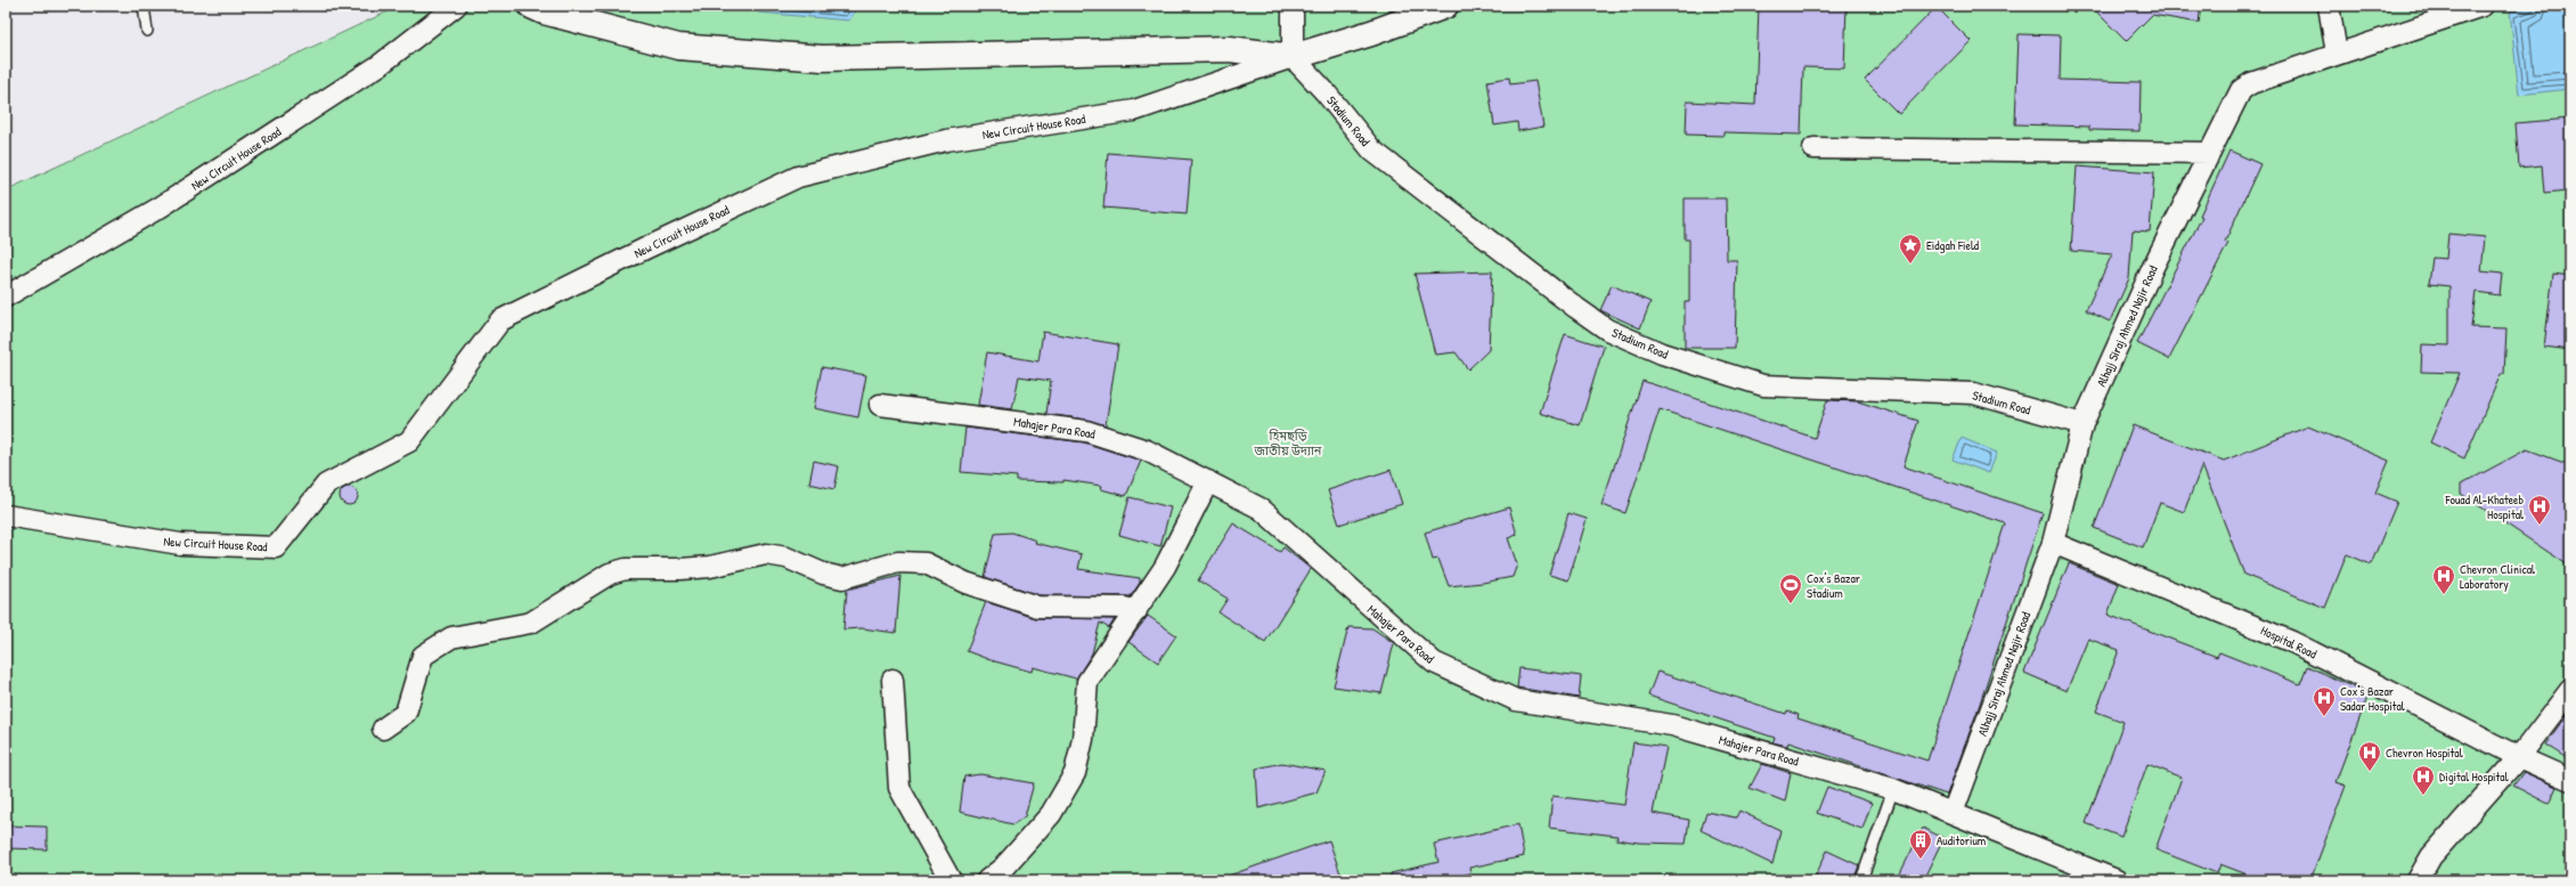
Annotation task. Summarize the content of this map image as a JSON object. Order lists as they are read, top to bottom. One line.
{"streets":{"street":["Stadium Road","New Circuit House Road","Alhajj Siraj Ahmed Najir Road","Mahajer Para Road","Hospital Road"]},"crossings":[["Stadium Road","New Circuit House Road"],["Stadium Road","Alhajj Siraj Ahmed Najir Road"],["Alhajj Siraj Ahmed Najir Road","Mahajer Para Road"],["Alhajj Siraj Ahmed Najir Road","Hospital Road"]],"parks":["হিমছড়ি জাতীয় উদ্যান"],"places":{"place":["Eidgah Field"],"hospital":["Fouad Al-Khateeb Hospital","Chevron Clinical Laboratory","Cox's Bazar Sadar Hospital","Chevron Hospital","Digital Hospital"],"sports":["Cox's Bazar Stadium"],"building":["Auditorium"]}}
